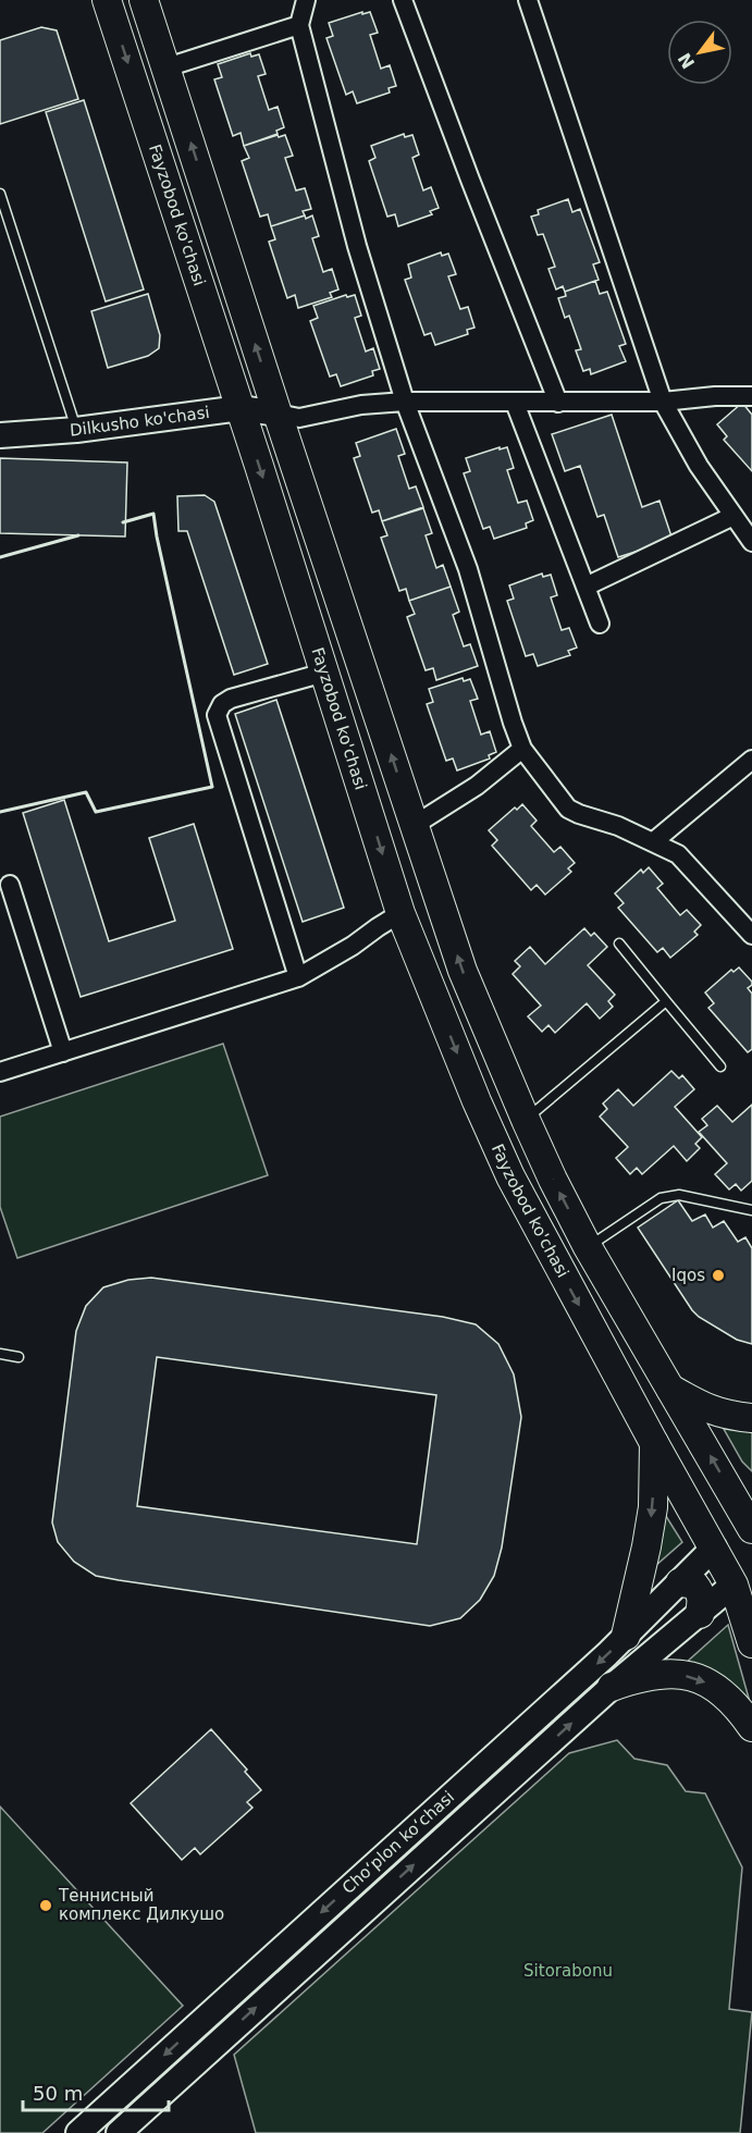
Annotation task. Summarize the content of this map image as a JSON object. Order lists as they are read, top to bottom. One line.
{"streets":{"main road":["Fayzobod ko'chasi","Dilkusho ko'chasi","Choʻplon koʻchasi"]},"crossings":[["Fayzobod ko'chasi","Dilkusho ko'chasi"],["Fayzobod ko'chasi","Choʻplon koʻchasi"]],"parks":["Sitorabonu"],"places":["Iqos","Теннисный комплекс Дилкушо"],"scale_bar":"50 m","north":"bottom left"}
